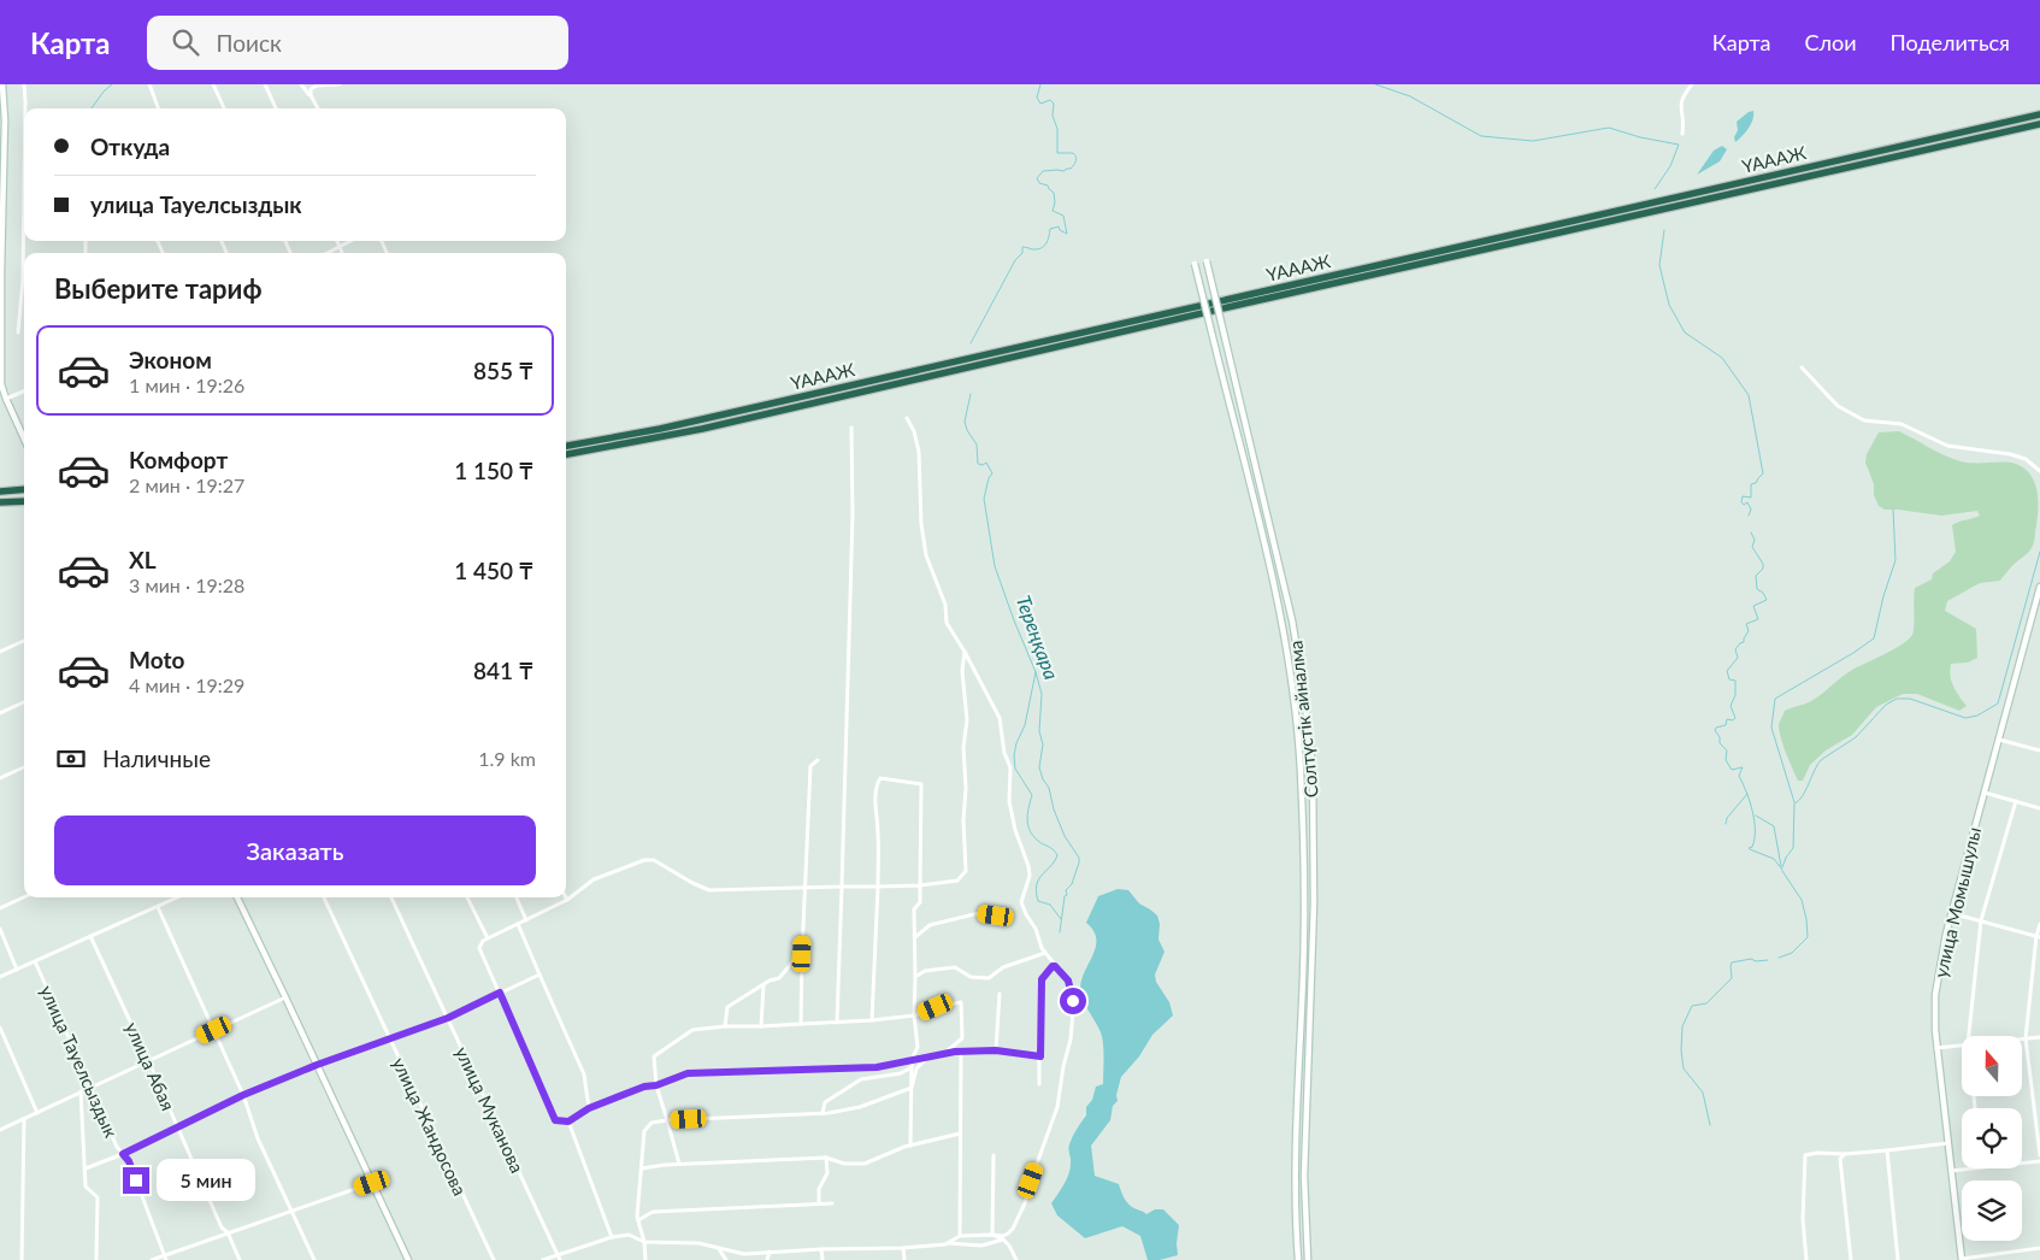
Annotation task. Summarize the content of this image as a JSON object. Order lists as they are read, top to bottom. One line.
{"streets":{"highway":["ҮАААЖ"],"street":["Солтүстік айналма","улица Момышулы","улица Тауелсыздык","улица Абая","улица Муканова","улица Жандосова"]},"water":["Тереңқара"],"north":"top","page":{"header":"Карта","search":"Поиск","nav":["Карта","Слои","Поделиться"],"banner":["Откуда","улица Тауелсыздык"],"heading":"Выберите тариф","list":[{"name":"Эконом","note":"1 мин · 19:26","value":"855 ₸"},{"name":"Комфорт","note":"2 мин · 19:27","value":"1 150 ₸"},{"name":"XL","note":"3 мин · 19:28","value":"1 450 ₸"},{"name":"Moto","note":"4 мин · 19:29","value":"841 ₸"}],"pay":["Наличные","1.9 km"],"buttons":"Заказать","bubble":"5 мин"}}
